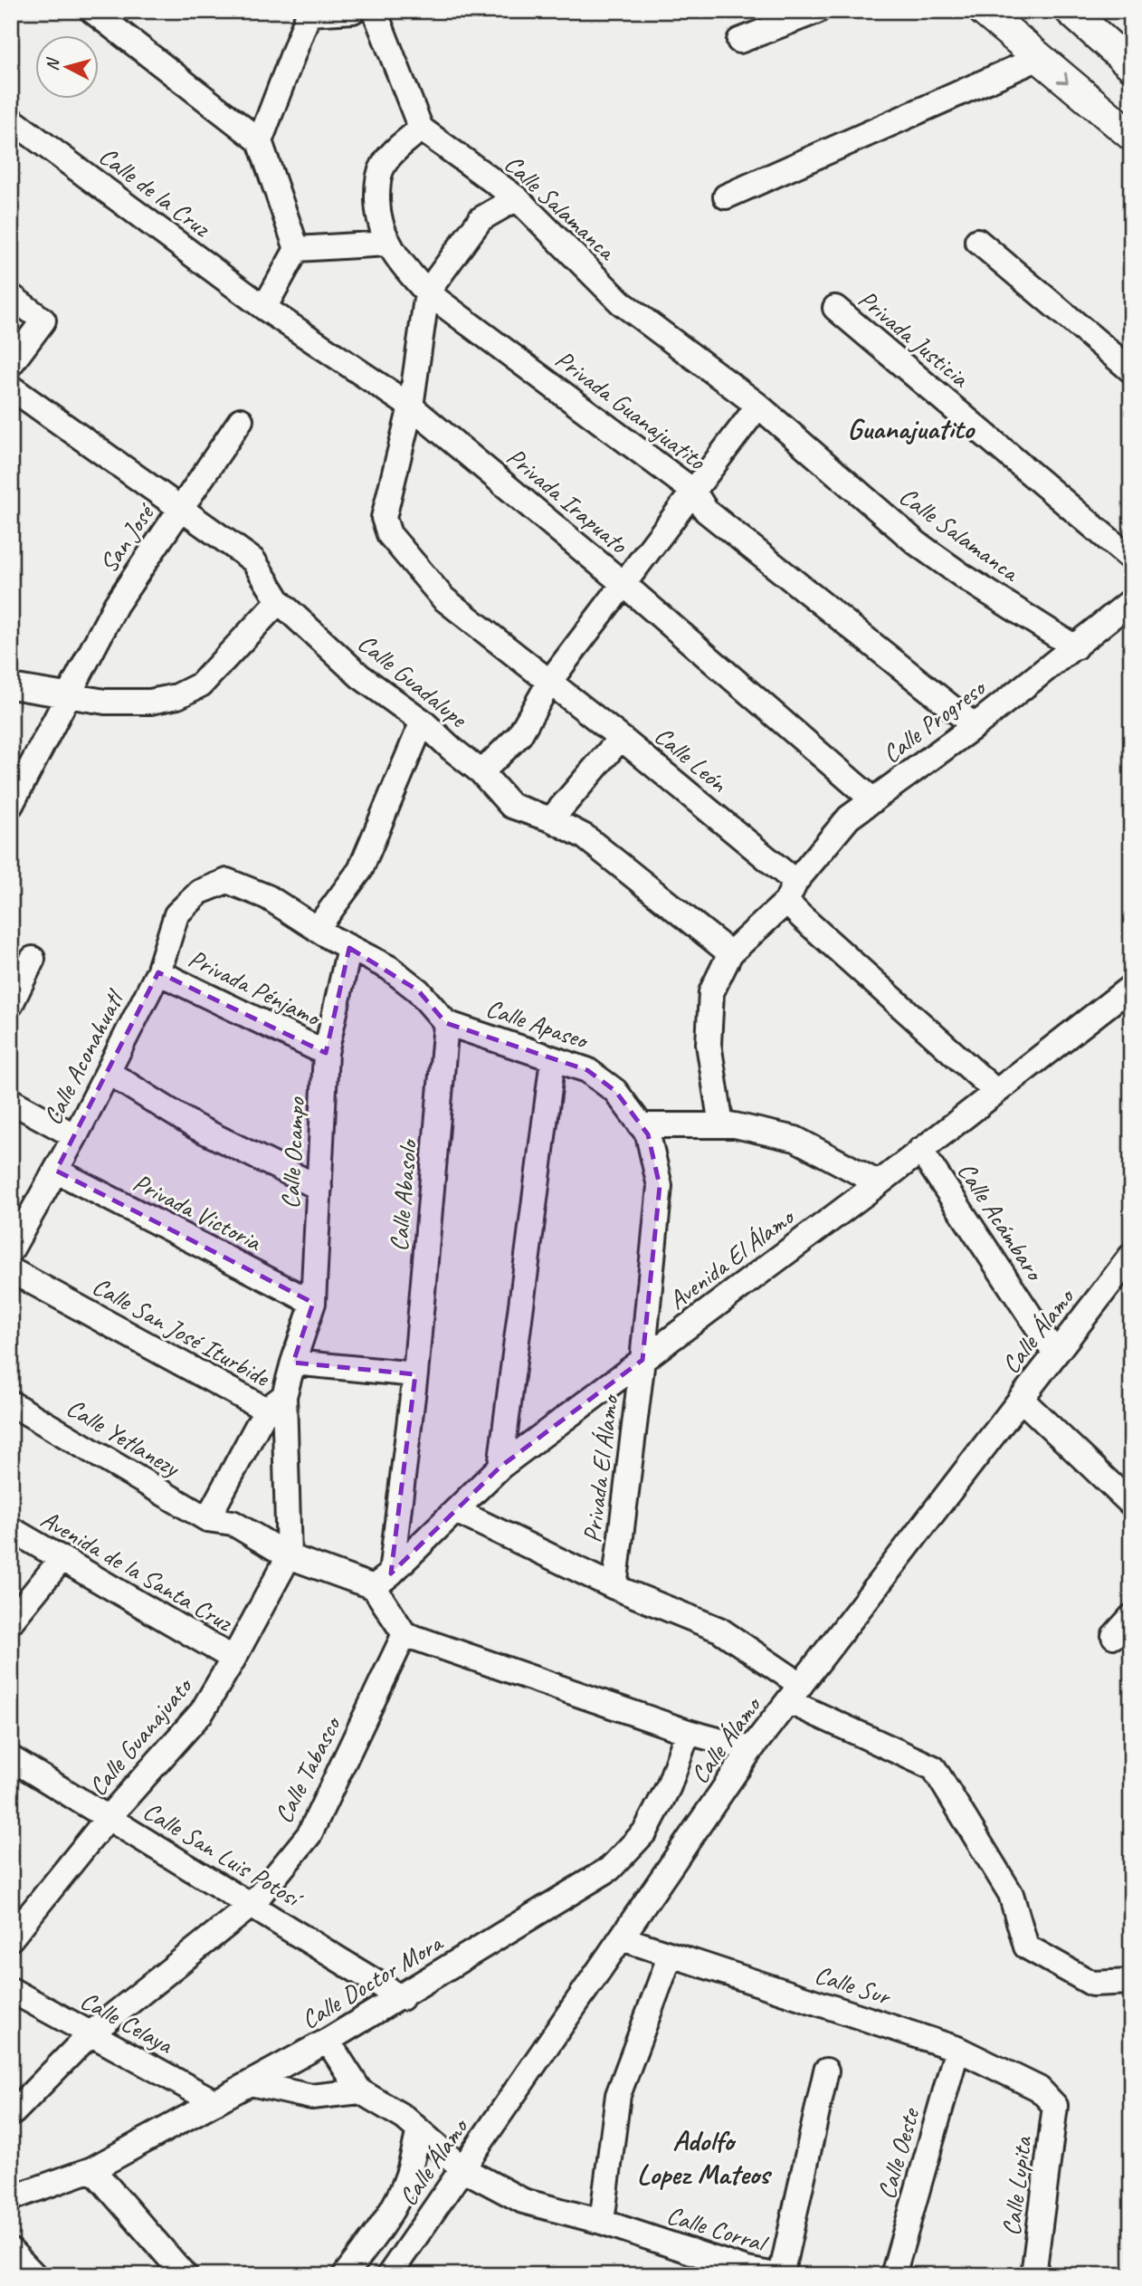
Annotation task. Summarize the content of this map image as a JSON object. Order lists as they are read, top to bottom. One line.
{"streets":{"street":["Calle de la Cruz","Calle Salamanca","Privada Justicia","Privada Guanajuatito","Privada Irapuato","San José","Calle Guadalupe","Calle Progreso","Calle León","Privada Pénjamo","Calle Apaseo","Calle Aconahuatl","Calle Ocampo","Calle Abasolo","Privada Victoria","Calle Acámbaro","Avenida El Álamo","Calle San José Iturbide","Calle Álamo","Calle Yetlanezy","Privada El Álamo","Avenida de la Santa Cruz","Calle Guanajuato","Calle Tabasco","Calle San Luis Potosí","Calle Doctor Mora","Calle Sur","Calle Celaya","Calle Oeste","Calle Lupita","Calle Corral"]},"crossings":[["Calle de la Cruz","Privada Irapuato"],["Calle de la Cruz","Calle León"],["Calle Salamanca","Privada Guanajuatito"],["Calle Salamanca","Calle Progreso"],["Privada Guanajuatito","Calle Progreso"],["Privada Irapuato","Calle Progreso"],["Privada Irapuato","Calle León"],["San José","Calle Guadalupe"],["Calle Progreso","Calle León"],["Calle León","Avenida El Álamo"],["Privada Pénjamo","Calle Aconahuatl"],["Privada Pénjamo","Calle Ocampo"],["Calle Apaseo","Calle Aconahuatl"],["Calle Apaseo","Calle Ocampo"],["Calle Apaseo","Calle Abasolo"],["Calle Apaseo","Avenida El Álamo"],["Calle Apaseo","Privada El Álamo"],["Calle Aconahuatl","Privada Victoria"],["Calle Ocampo","Privada Victoria"],["Calle Ocampo","Calle San José Iturbide"],["Calle Abasolo","Avenida El Álamo"],["Calle Abasolo","Calle San José Iturbide"],["Calle Acámbaro","Avenida El Álamo"],["Calle Acámbaro","Calle Álamo"],["Avenida El Álamo","Privada El Álamo"],["Calle Álamo","Calle Sur"],["Calle Álamo","Calle Corral"],["Avenida de la Santa Cruz","Calle Guanajuato"],["Calle Guanajuato","Calle San Luis Potosí"],["Calle Tabasco","Calle San Luis Potosí"],["Calle Tabasco","Calle Celaya"],["Calle San Luis Potosí","Calle Doctor Mora"],["Calle Doctor Mora","Calle Celaya"],["Calle Sur","Calle Oeste"],["Calle Sur","Calle Lupita"]],"districts":["Guanajuatito","Adolfo Lopez Mateos"],"north":"left"}
